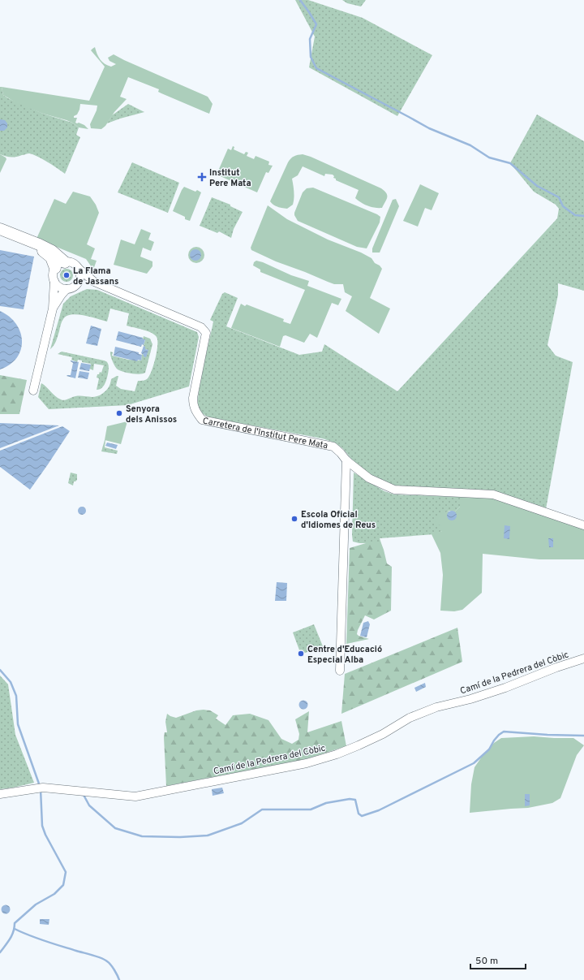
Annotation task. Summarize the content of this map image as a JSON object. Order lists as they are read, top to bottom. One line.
{"streets":{"street":["Carretera de l'Institut Pere Mata","Camí de la Pedrera del Còbic"]},"places":{"health":["Institut Pere Mata"],"other":["La Flama de Jassans","Senyora dels Anissos","Escola Oficial d'Idiomes de Reus","Centre d'Educació Especial Alba"]},"scale_bar":"50 m"}
